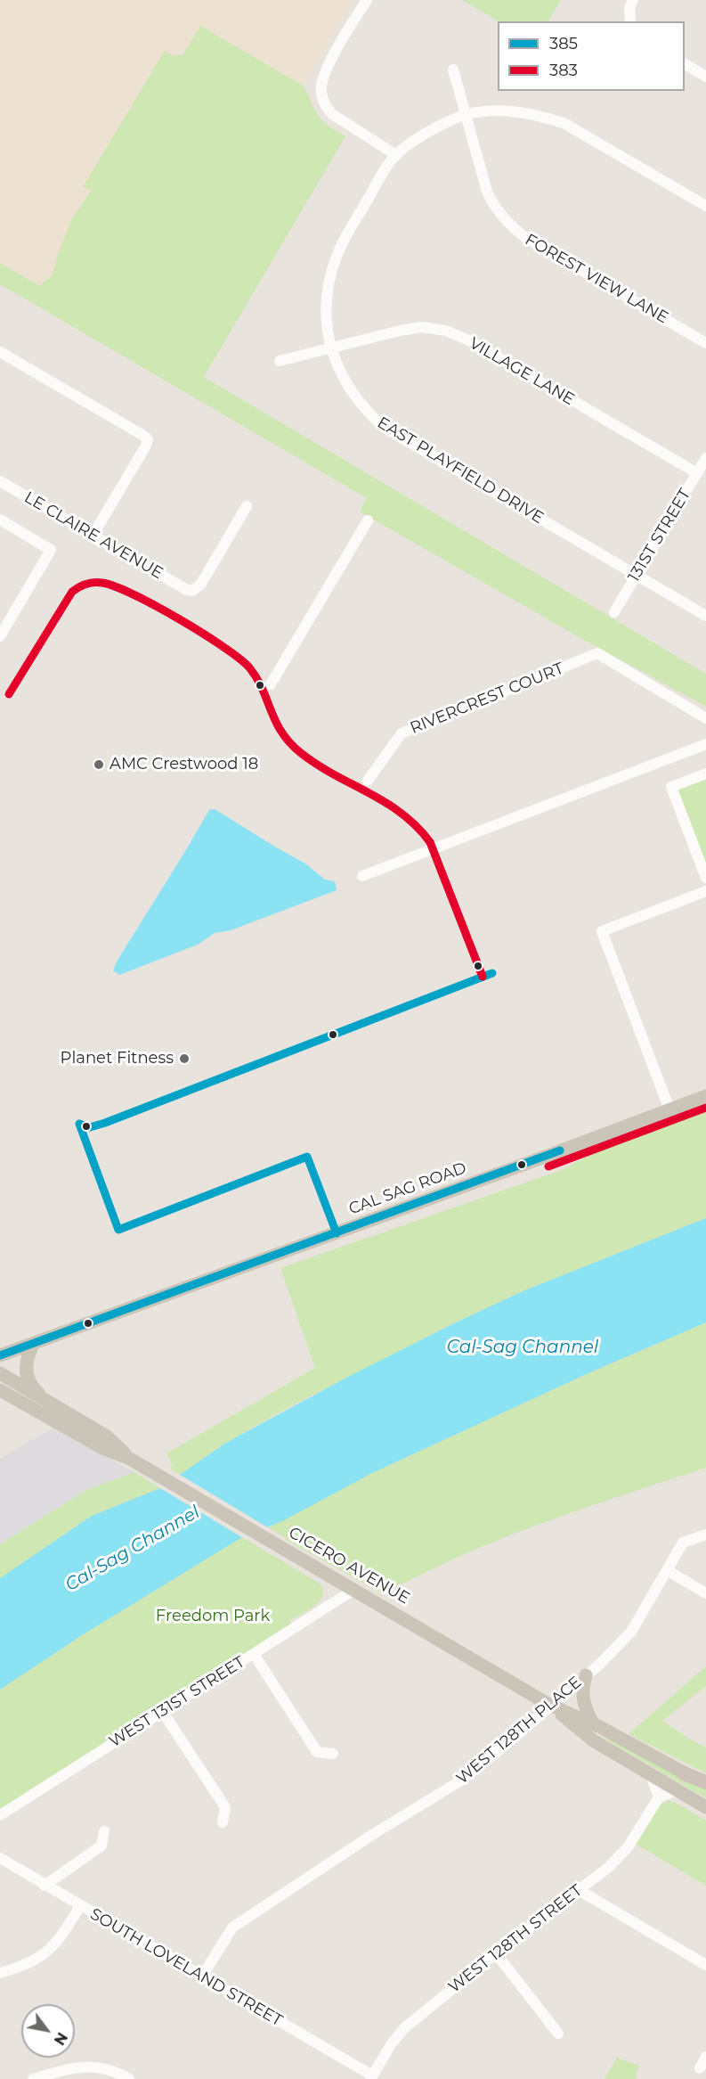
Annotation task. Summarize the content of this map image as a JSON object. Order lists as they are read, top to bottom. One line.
{"streets":{"main road":["CAL SAG ROAD","CICERO AVENUE"],"street":["FOREST VIEW LANE","VILLAGE LANE","EAST PLAYFIELD DRIVE","LE CLAIRE AVENUE","131ST STREET","RIVERCREST COURT","WEST 131ST STREET","WEST 128TH PLACE","WEST 128TH STREET","SOUTH LOVELAND STREET"]},"crossings":[["VILLAGE LANE","EAST PLAYFIELD DRIVE"],["VILLAGE LANE","131ST STREET"],["EAST PLAYFIELD DRIVE","131ST STREET"],["CICERO AVENUE","WEST 131ST STREET"],["CICERO AVENUE","WEST 128TH PLACE"],["WEST 128TH PLACE","SOUTH LOVELAND STREET"],["WEST 128TH STREET","SOUTH LOVELAND STREET"]],"water":["Cal-Sag Channel"],"parks":["Freedom Park"],"places":["AMC Crestwood 18","Planet Fitness"],"lines":["transit line 383","transit line 385"],"legend":["385","383"],"north":"bottom right"}
